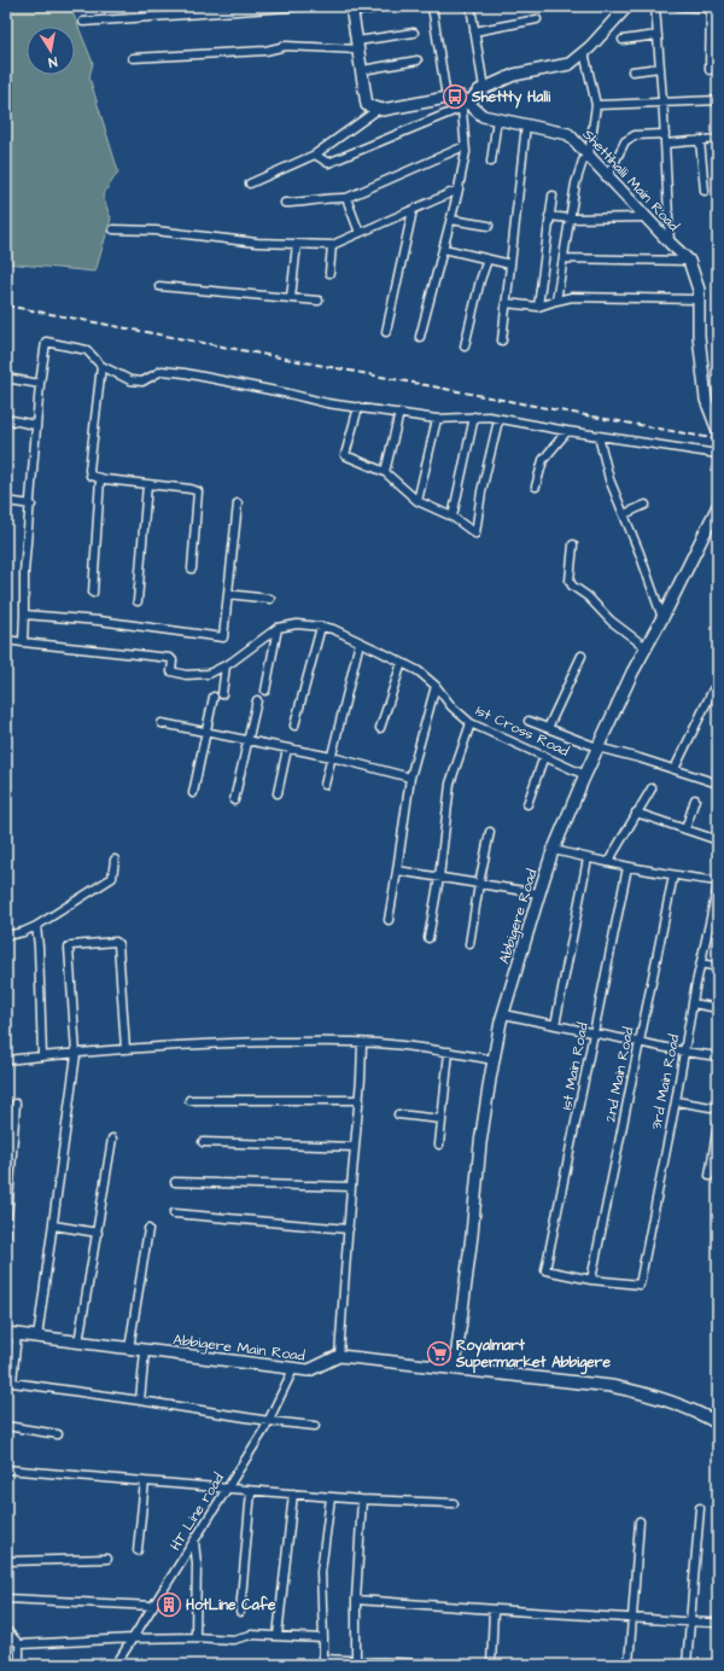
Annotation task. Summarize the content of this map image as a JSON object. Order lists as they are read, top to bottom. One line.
{"streets":{"street":["Shettihalli Main Road","1st Cross Road","Abbigere Road","1st Main Road","2nd Main Road","3rd Main Road","Abbigere Main Road","HT Line road"]},"crossings":[["1st Cross Road","Abbigere Road"],["1st Main Road","2nd Main Road"],["1st Main Road","3rd Main Road"],["2nd Main Road","3rd Main Road"],["Abbigere Main Road","HT Line road"]],"places":{"bus stop":["Shettty Halli"],"supermarket":["Royalmart Supermarket Abbigere"],"building":["HotLine Cafe"]},"north":"bottom"}
